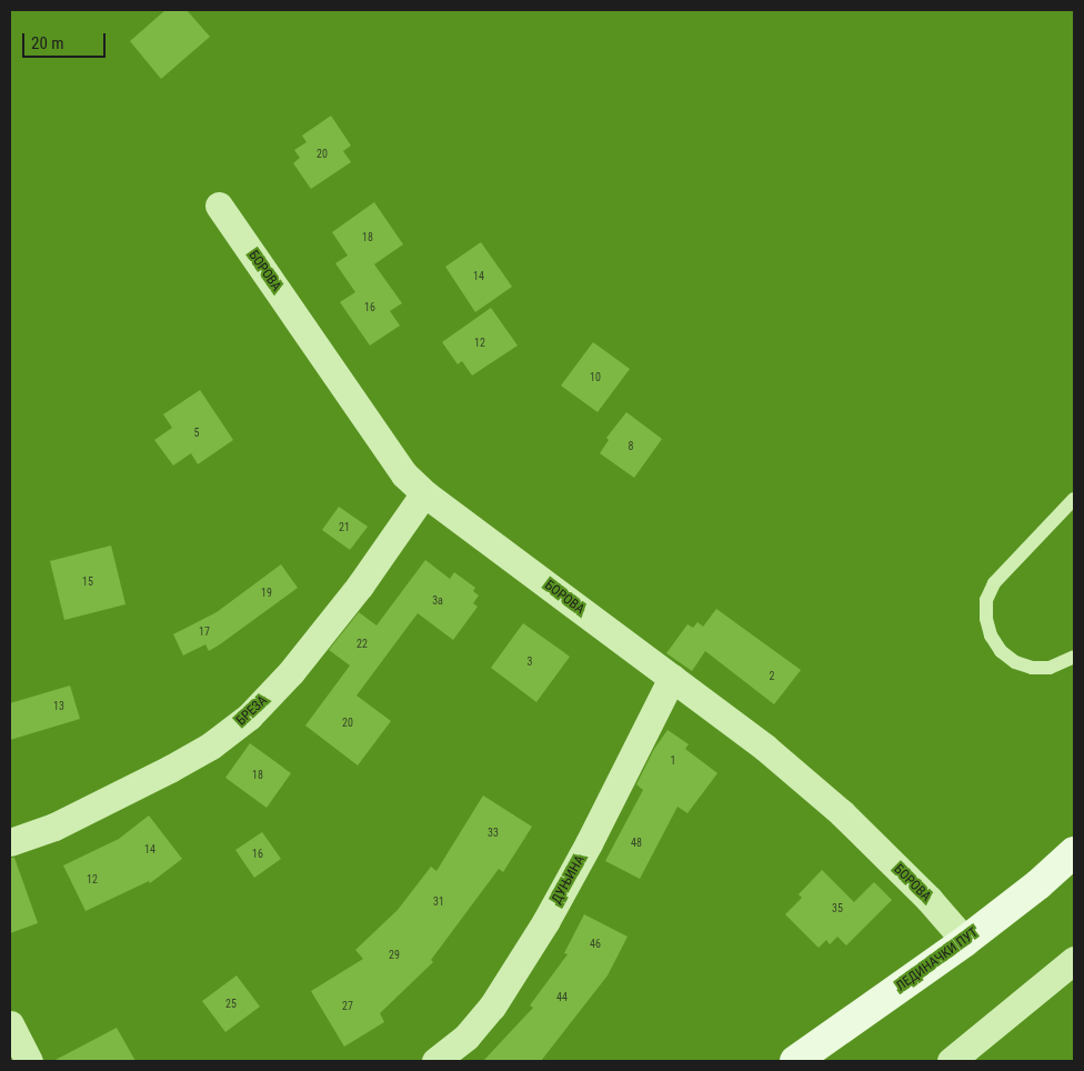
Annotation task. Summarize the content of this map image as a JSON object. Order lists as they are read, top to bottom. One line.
{"streets":{"main road":["ЛЕДИНАЧКИ ПУТ"],"street":["БОРОВА","БРЕЗА","ДУЊИНА"]},"crossings":[["БОРОВА","БРЕЗА"],["БОРОВА","ДУЊИНА"],["БОРОВА","ЛЕДИНАЧКИ ПУТ"]],"house_numbers":["20","18","14","16","12","10","5","8","21","15","19","3a","17","22","3","2","13","20","1","18","33","48","14","16","12","31","35","46","29","44","25","27"],"scale_bar":"20 m"}
